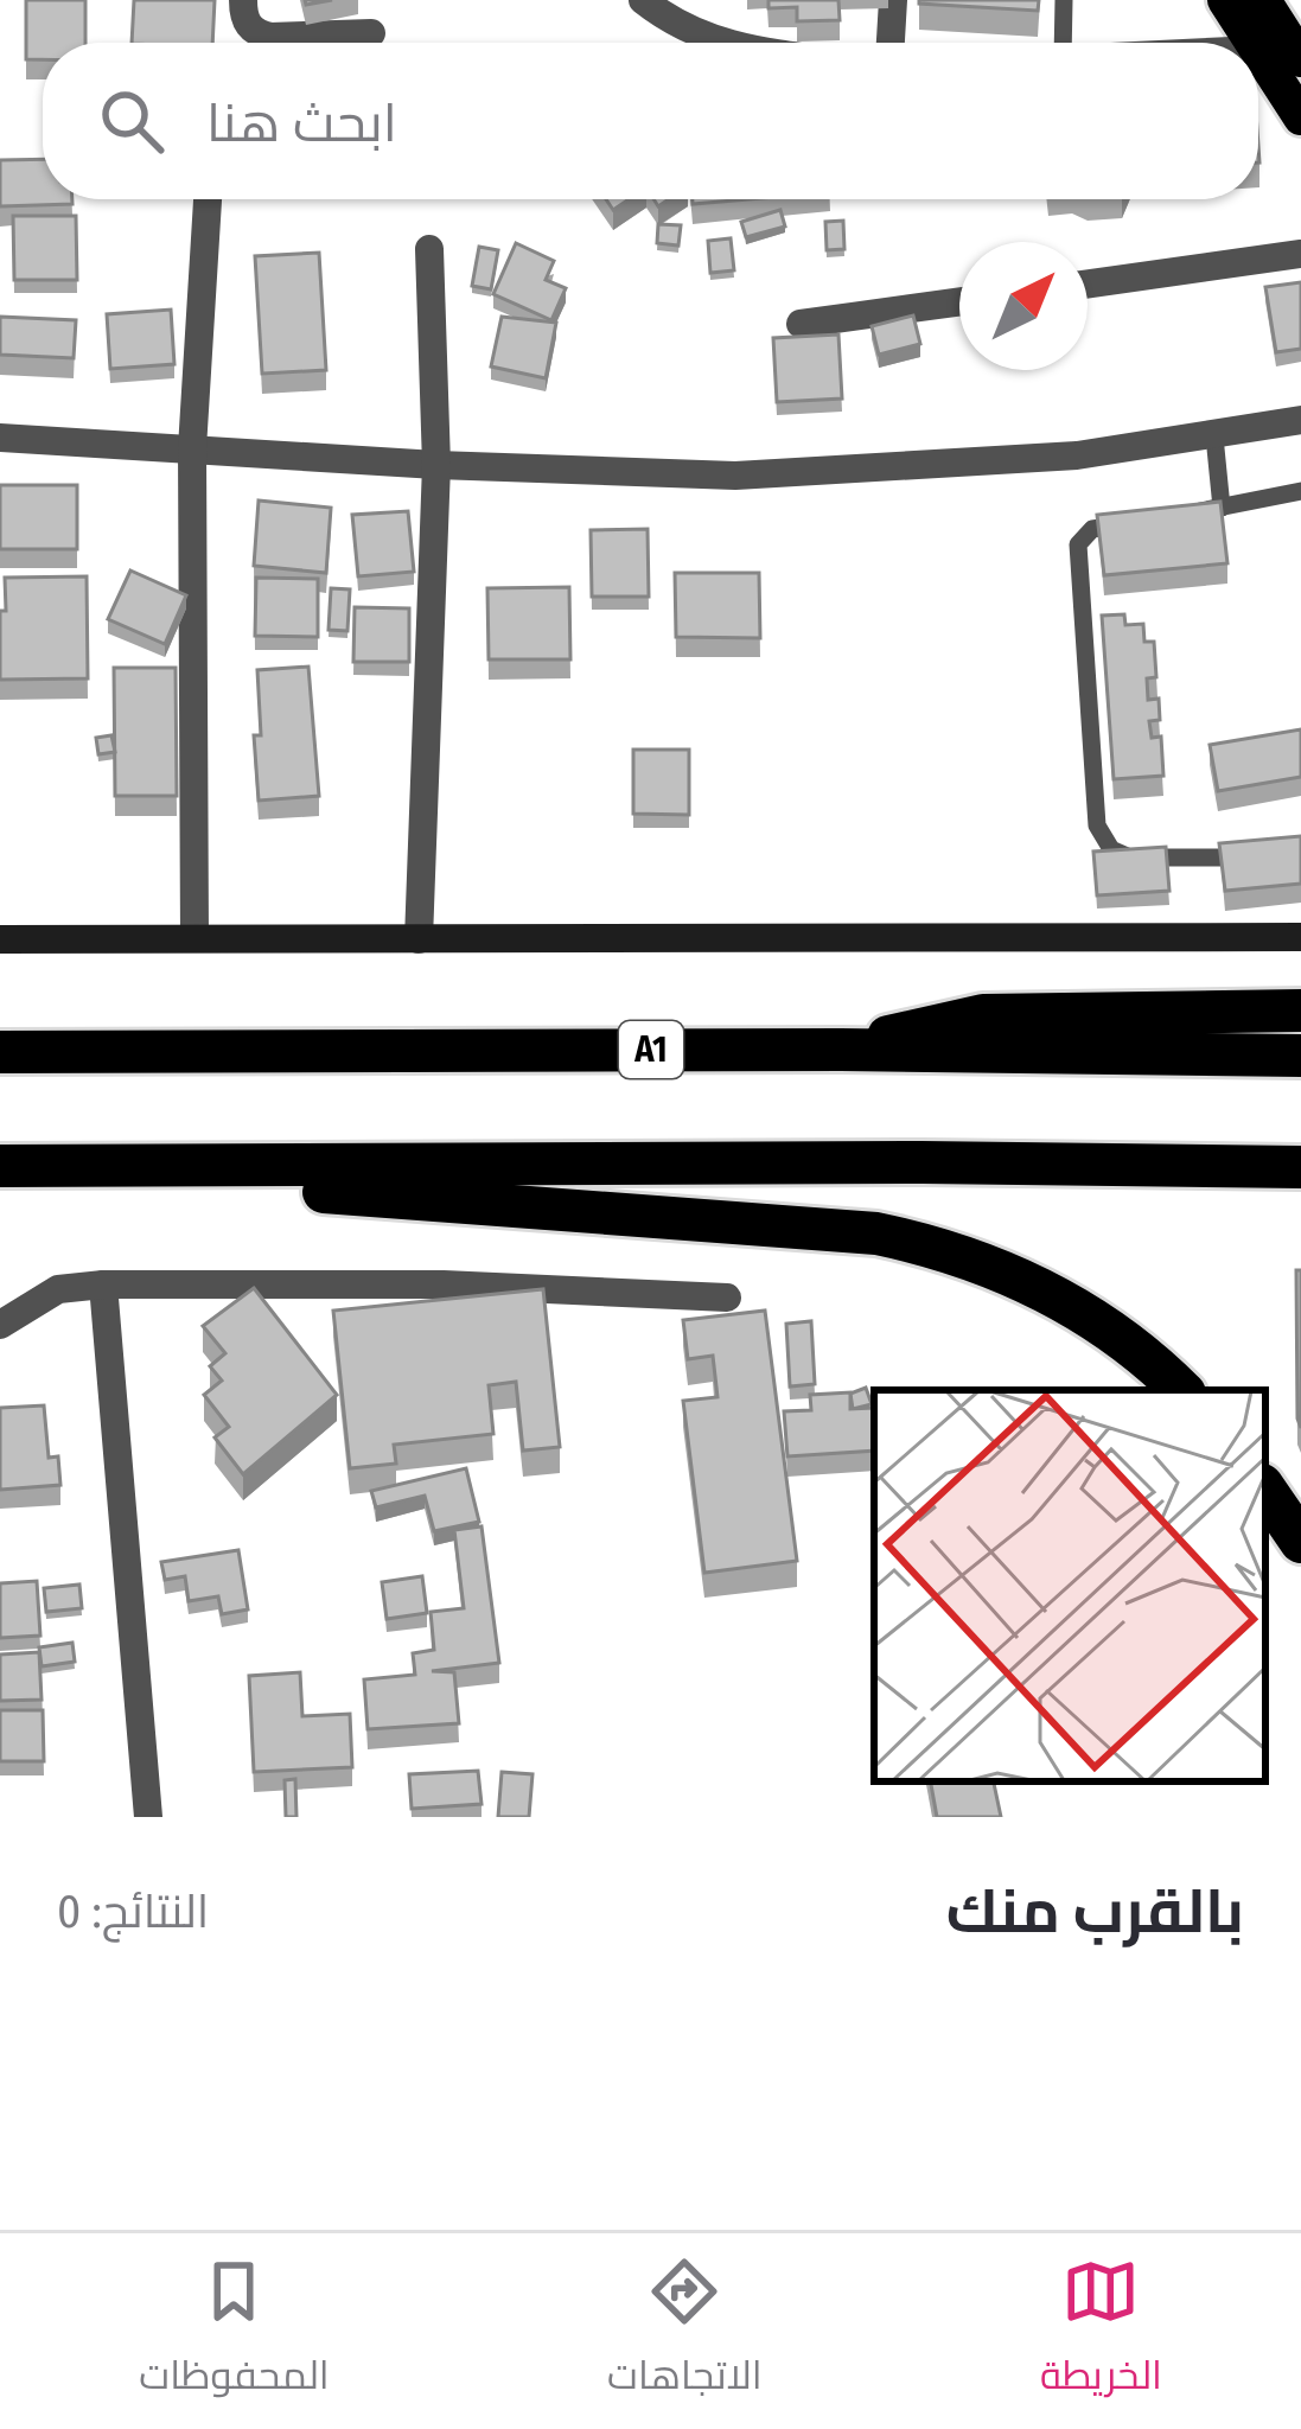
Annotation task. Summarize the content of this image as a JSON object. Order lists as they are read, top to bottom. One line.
{"streets":{"highway":["A1"]},"north":"top right","page":{"search":"ابحث هنا","heading":["بالقرب منك","النتائج: 0"],"nav":["الخريطة","الاتجاهات","المحفوظات"]}}
